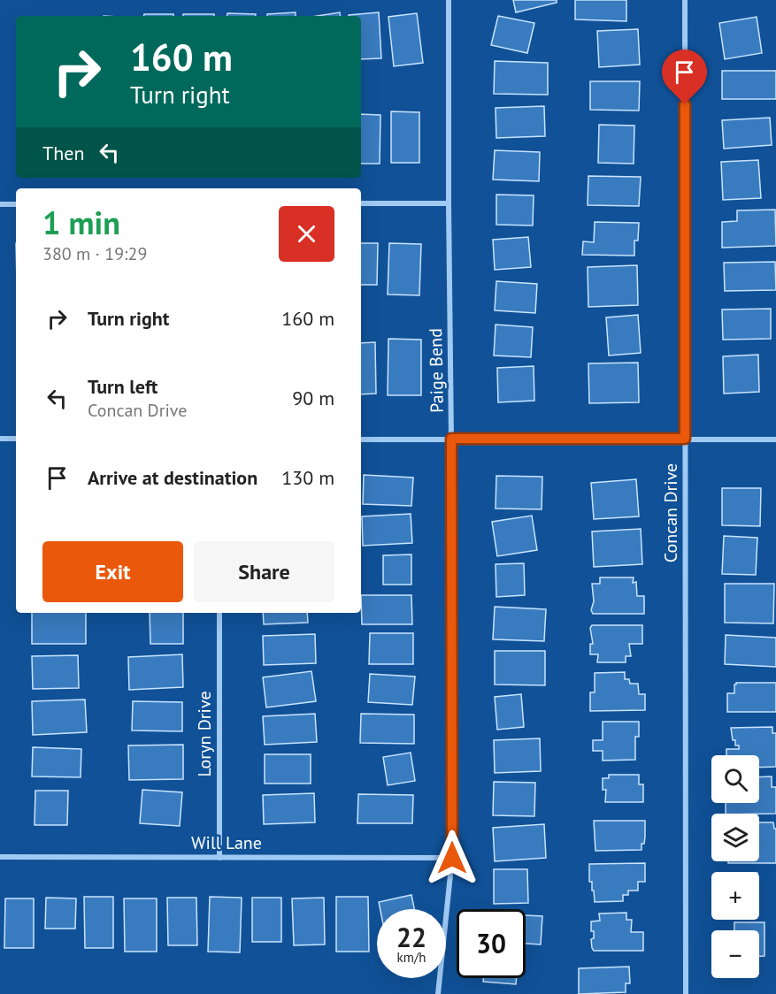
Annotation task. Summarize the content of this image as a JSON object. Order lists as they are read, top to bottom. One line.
{"streets":{"street":["Paige Bend","Concan Drive","Loryn Drive","Will Lane"]},"crossings":[["Paige Bend","Will Lane"],["Loryn Drive","Will Lane"]],"page":{"turn":["160 m","Turn right"],"then":"Then","heading":["1 min","380 m · 19:29"],"list":[{"name":"Turn right","value":"160 m"},{"name":"Turn left","note":"Concan Drive","value":"90 m"},{"name":"Arrive at destination","value":"130 m"}],"buttons":["Exit","Share"],"map_buttons":["+","−"],"speed":"22 km/h","limit":"30"}}
